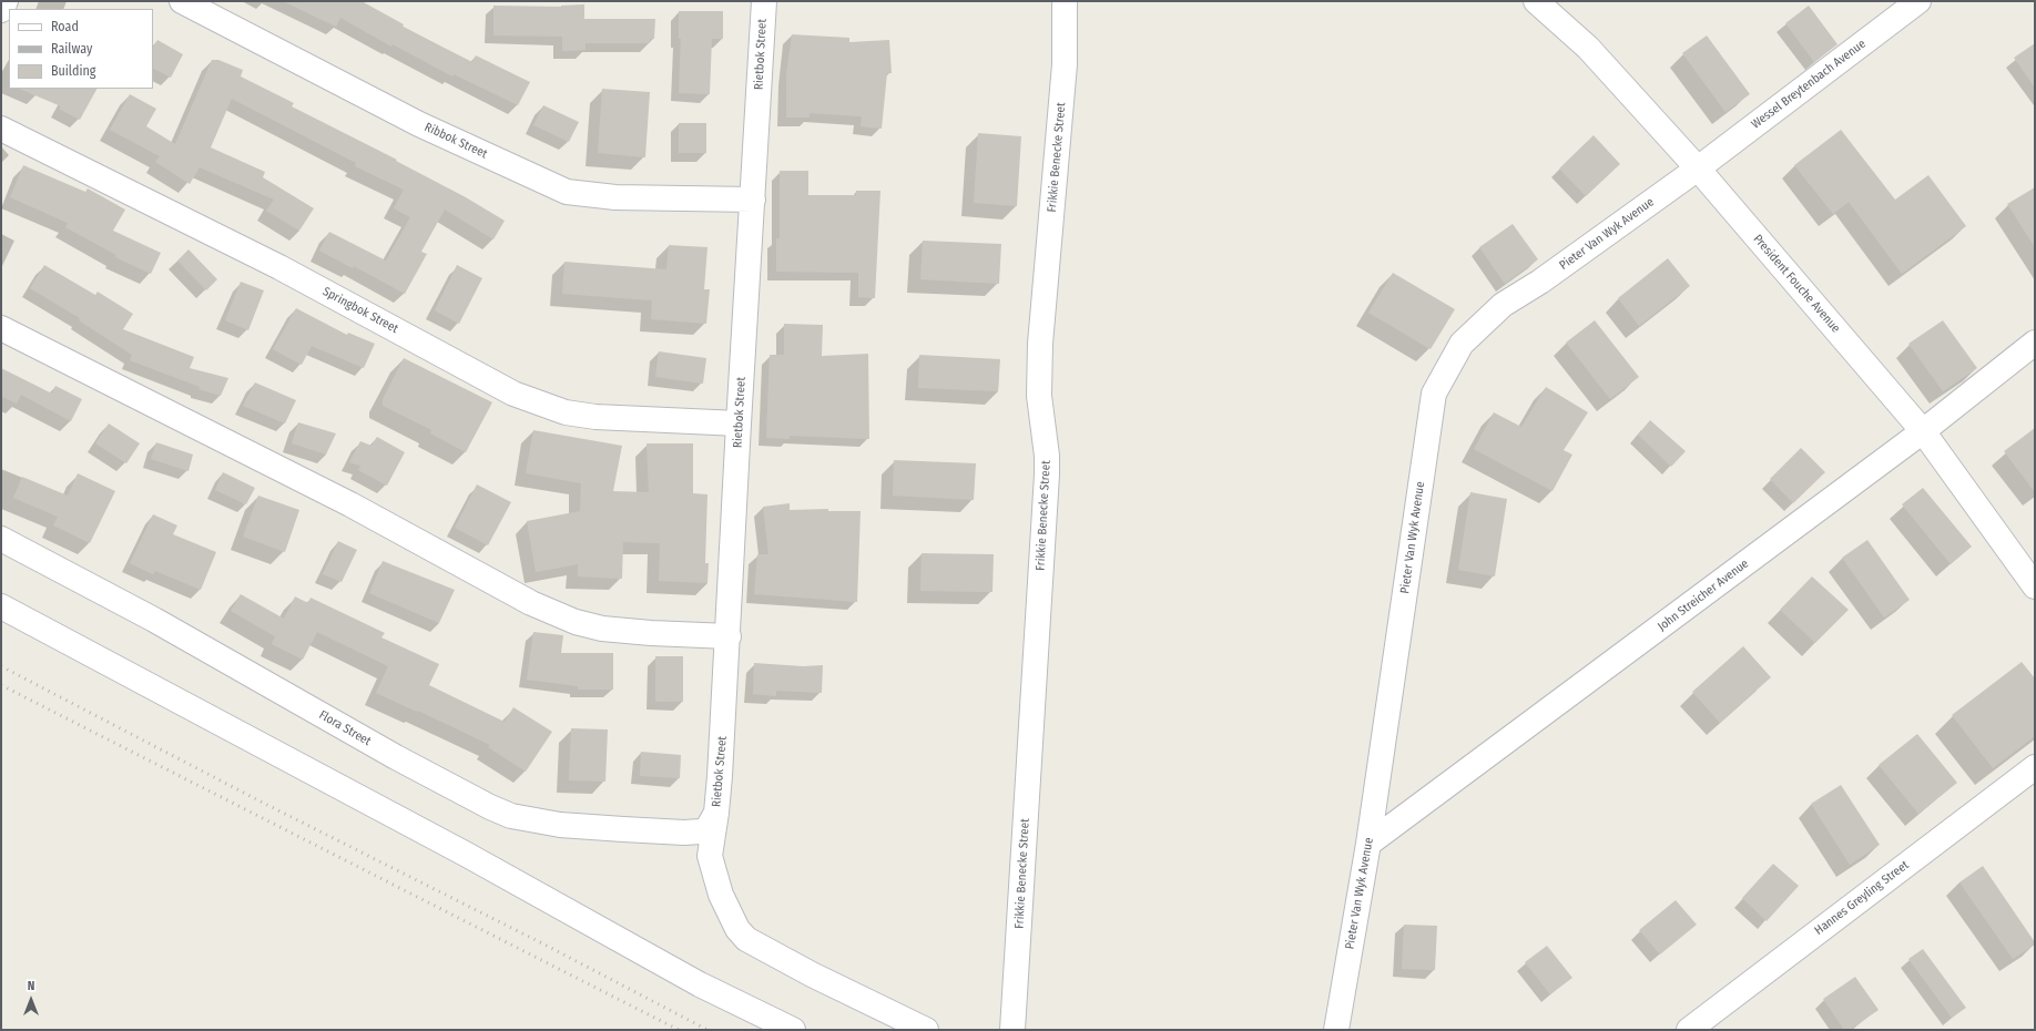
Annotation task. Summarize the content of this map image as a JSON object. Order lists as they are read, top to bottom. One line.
{"streets":{"street":["Rietbok Street","Wessel Breytenbach Avenue","Ribbok Street","Frikkie Benecke Street","Pieter Van Wyk Avenue","President Fouche Avenue","Springbok Street","John Streicher Avenue","Flora Street","Hannes Greyling Street"]},"crossings":[["Rietbok Street","Ribbok Street"],["Rietbok Street","Springbok Street"],["Rietbok Street","Flora Street"],["Wessel Breytenbach Avenue","Pieter Van Wyk Avenue"],["Wessel Breytenbach Avenue","President Fouche Avenue"],["Pieter Van Wyk Avenue","President Fouche Avenue"],["Pieter Van Wyk Avenue","John Streicher Avenue"],["President Fouche Avenue","John Streicher Avenue"]],"legend":["Road","Railway","Building"],"north":"top"}
